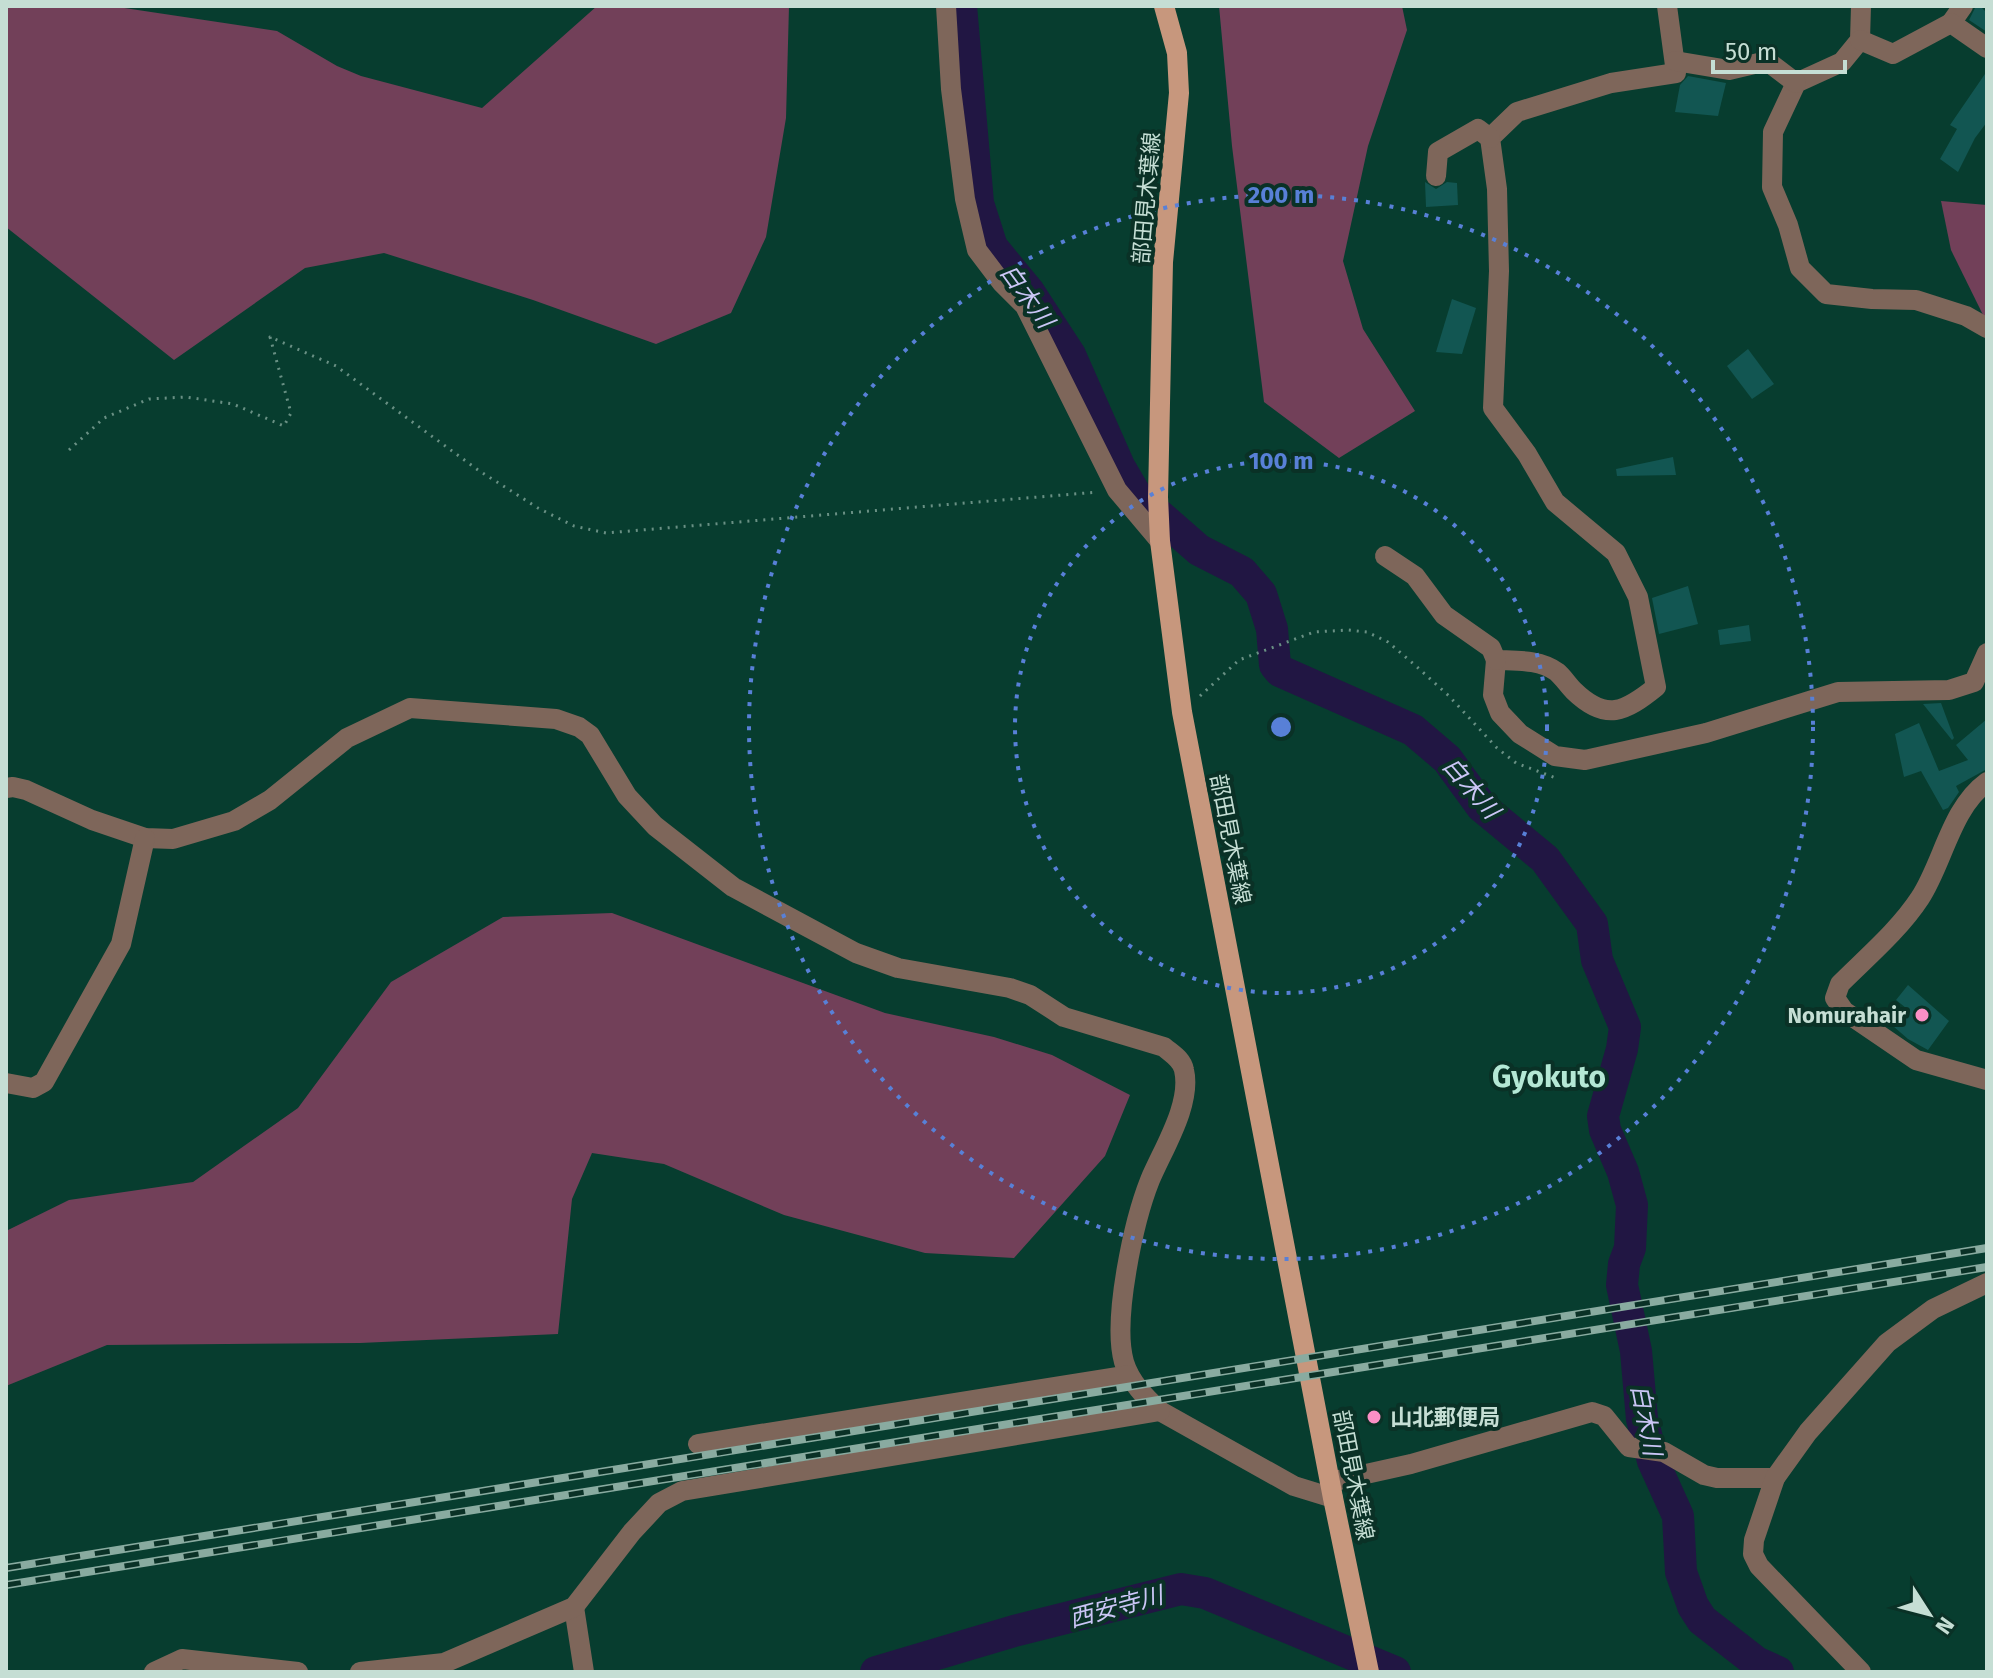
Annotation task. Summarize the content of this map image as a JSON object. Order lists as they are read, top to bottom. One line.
{"streets":{"main road":["部田見木葉線"]},"districts":["Gyokuto"],"water":["白木川","西安寺川"],"places":["Nomurahair","山北郵便局"],"scale_bar":"50 m","north":"bottom right","rings":["200 m","100 m"]}
